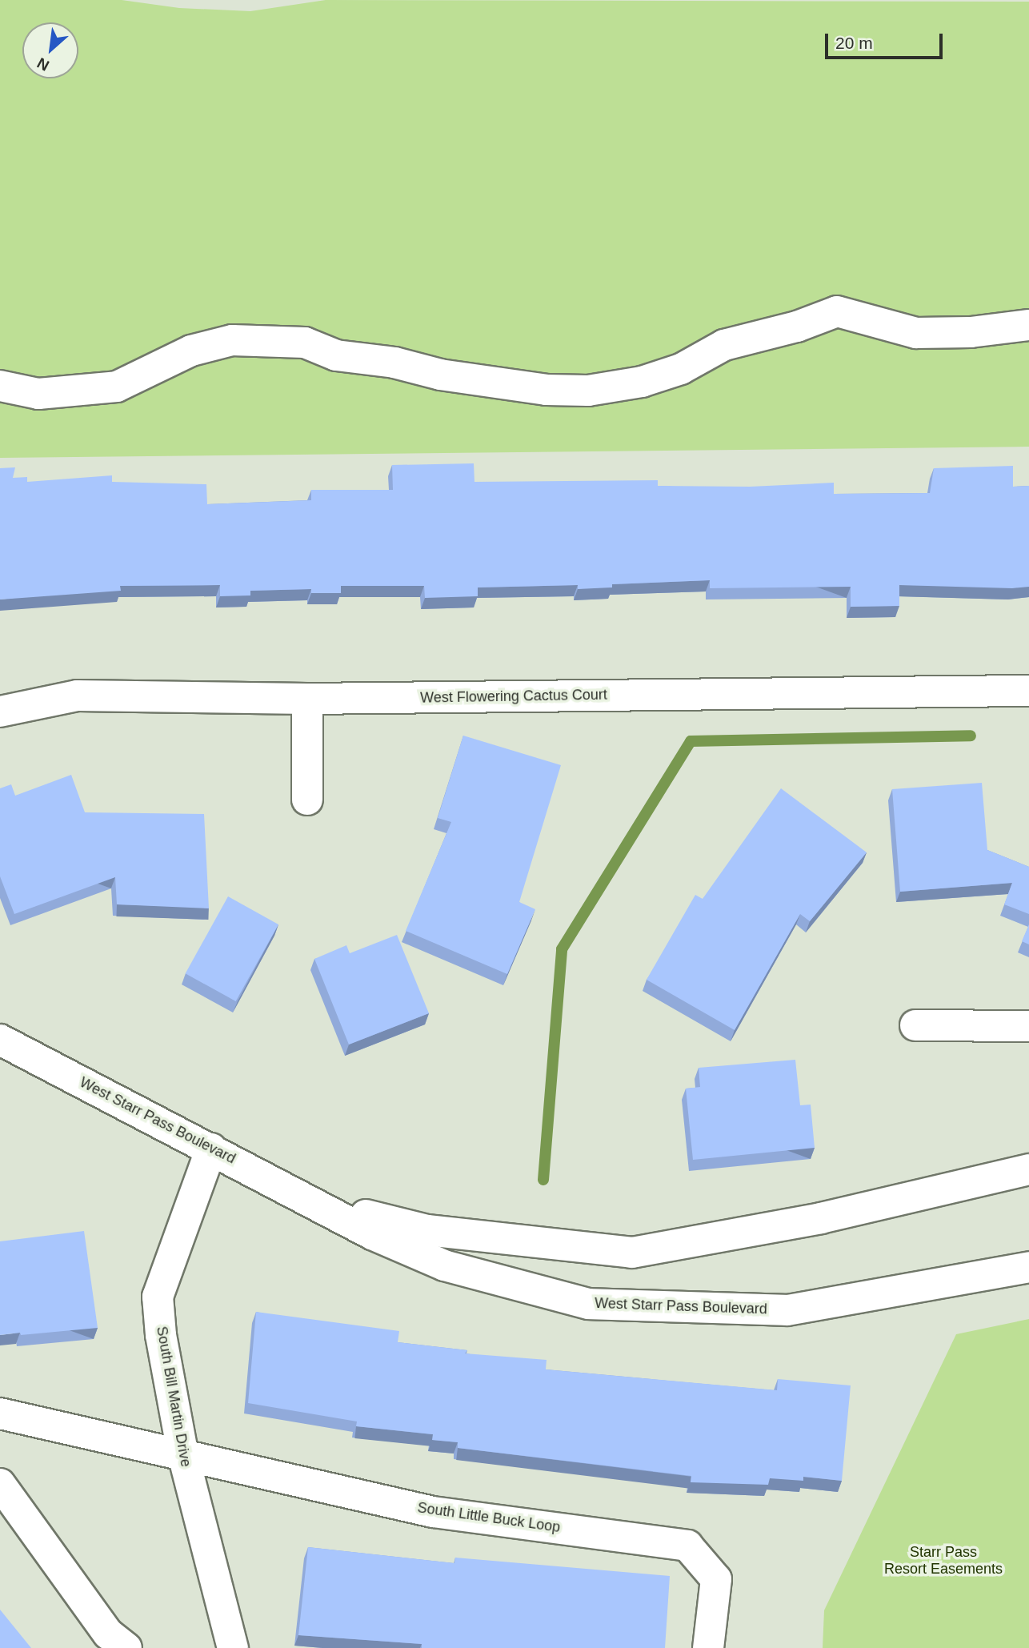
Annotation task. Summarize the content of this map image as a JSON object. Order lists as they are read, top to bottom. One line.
{"streets":{"street":["West Flowering Cactus Court","West Starr Pass Boulevard","South Bill Martin Drive","South Little Buck Loop"]},"crossings":[["West Starr Pass Boulevard","South Bill Martin Drive"],["South Bill Martin Drive","South Little Buck Loop"]],"parks":["Starr Pass Resort Easements"],"scale_bar":"20 m","north":"bottom left"}
